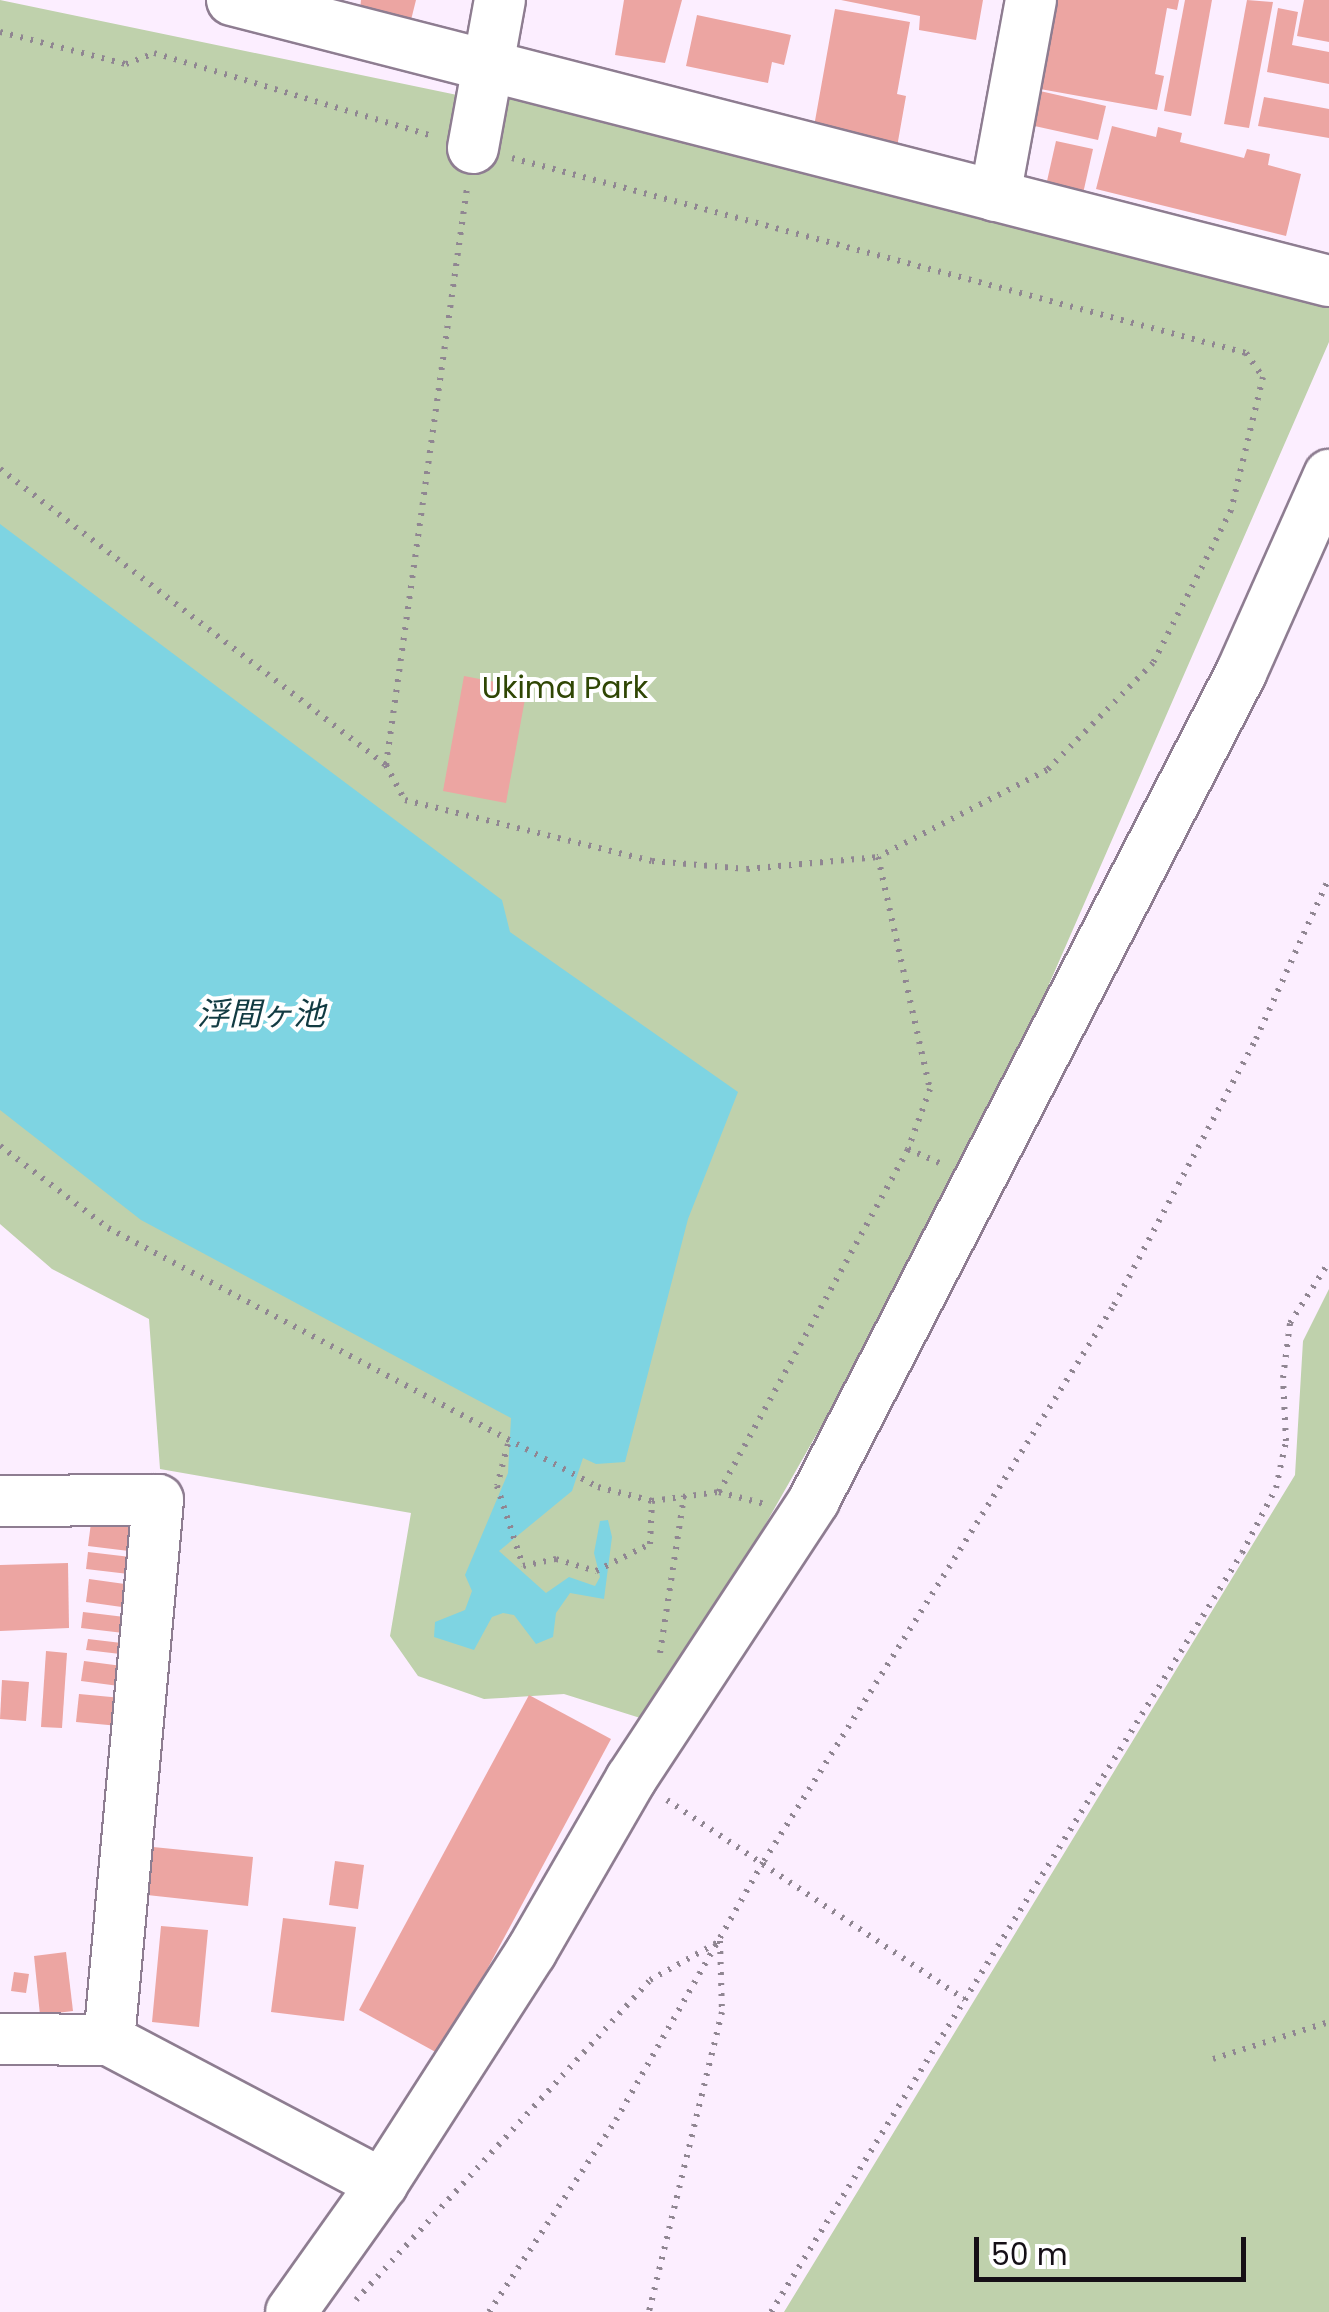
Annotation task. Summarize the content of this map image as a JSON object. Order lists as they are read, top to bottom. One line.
{"water":["浮間ヶ池"],"parks":["Ukima Park"],"scale_bar":"50 m"}
